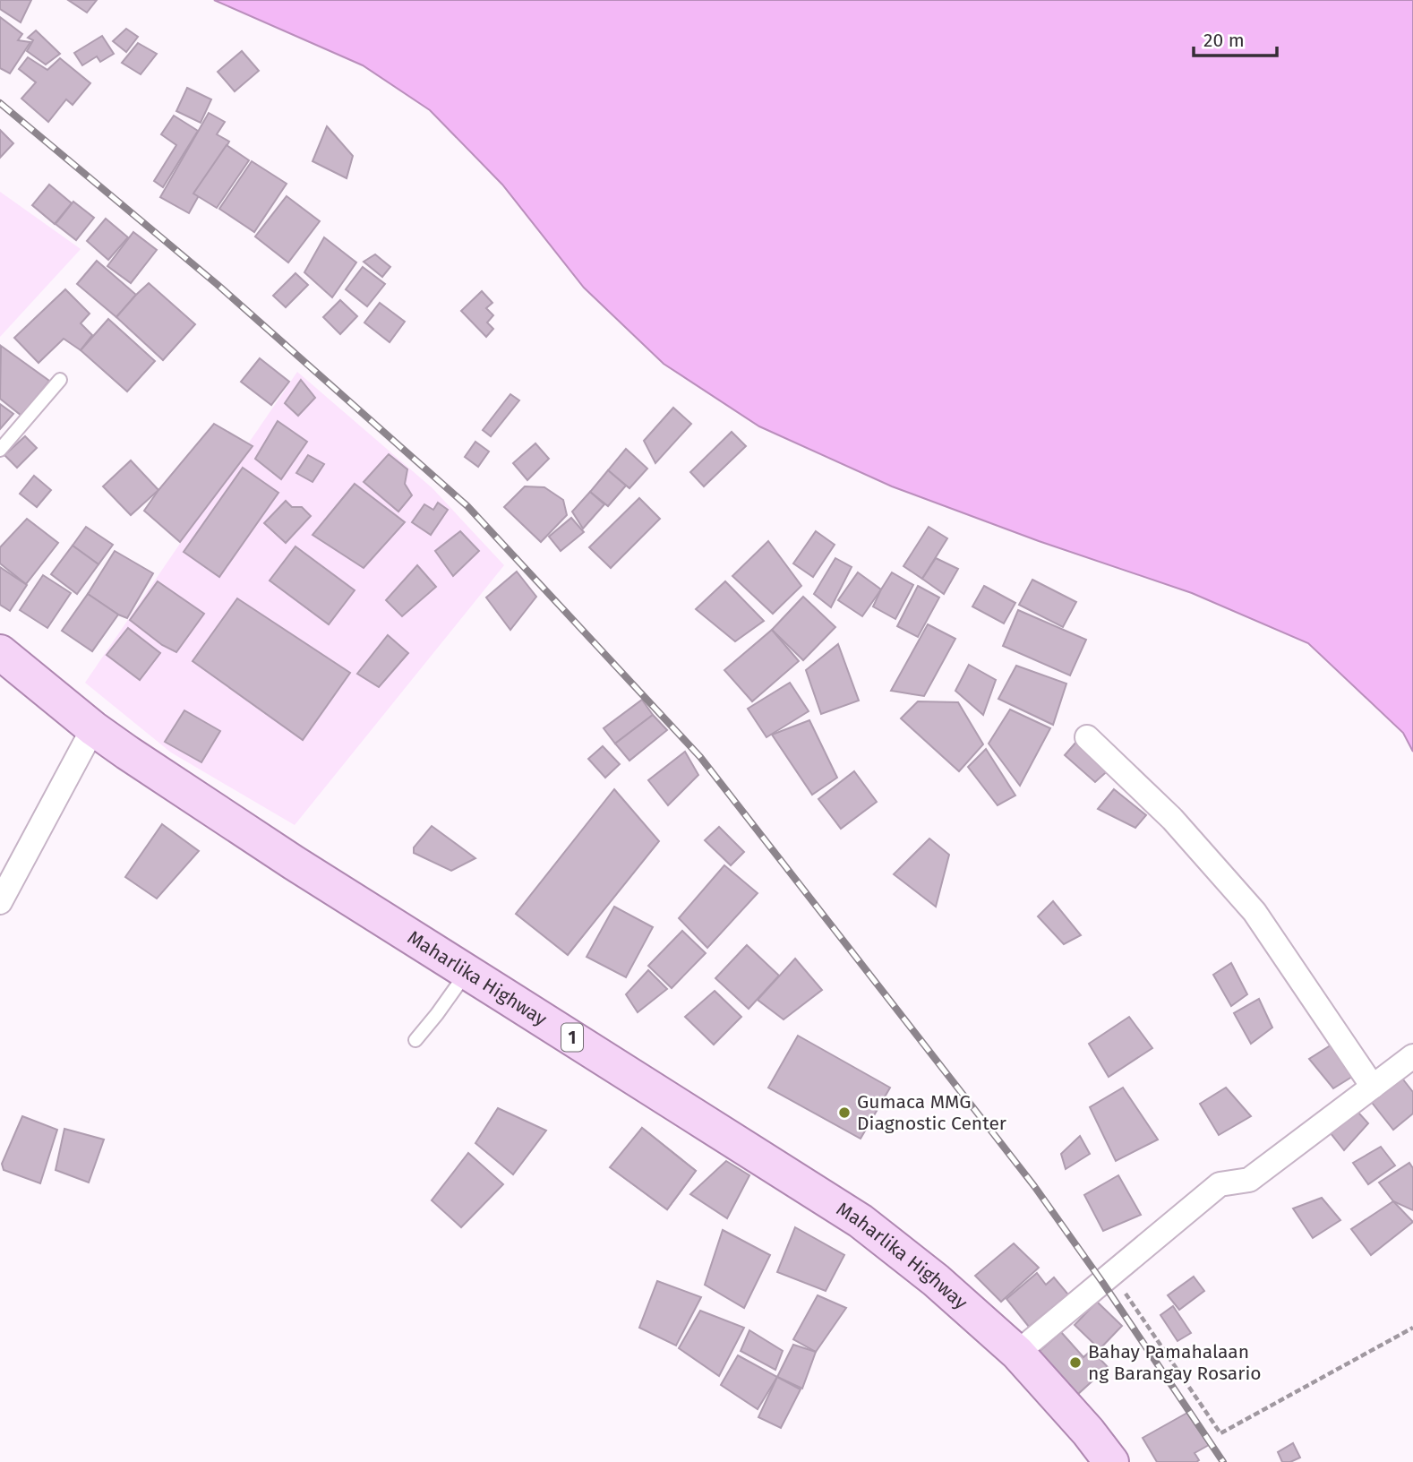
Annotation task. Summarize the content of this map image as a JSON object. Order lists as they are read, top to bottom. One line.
{"streets":{"main road":["Maharlika Highway","1"]},"places":["Gumaca MMG Diagnostic Center","Bahay Pamahalaan ng Barangay Rosario"],"scale_bar":"20 m"}
